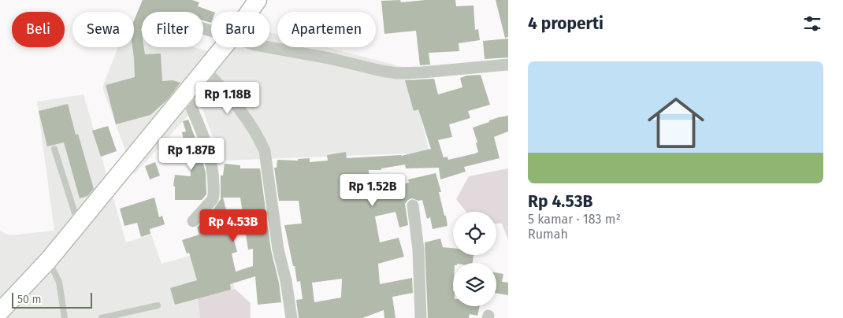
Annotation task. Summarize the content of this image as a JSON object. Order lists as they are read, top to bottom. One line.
{"scale_bar":"50 m","page":{"heading":"4 properti","chip":["Beli","Sewa","Filter","Baru","Apartemen"],"list":[{"name":"Rp 4.53B","note":"5 kamar · 183 m² · Rumah"}],"price":["Rp 1.18B","Rp 1.87B","Rp 1.52B","Rp 4.53B"],"scale":"50 m"}}
